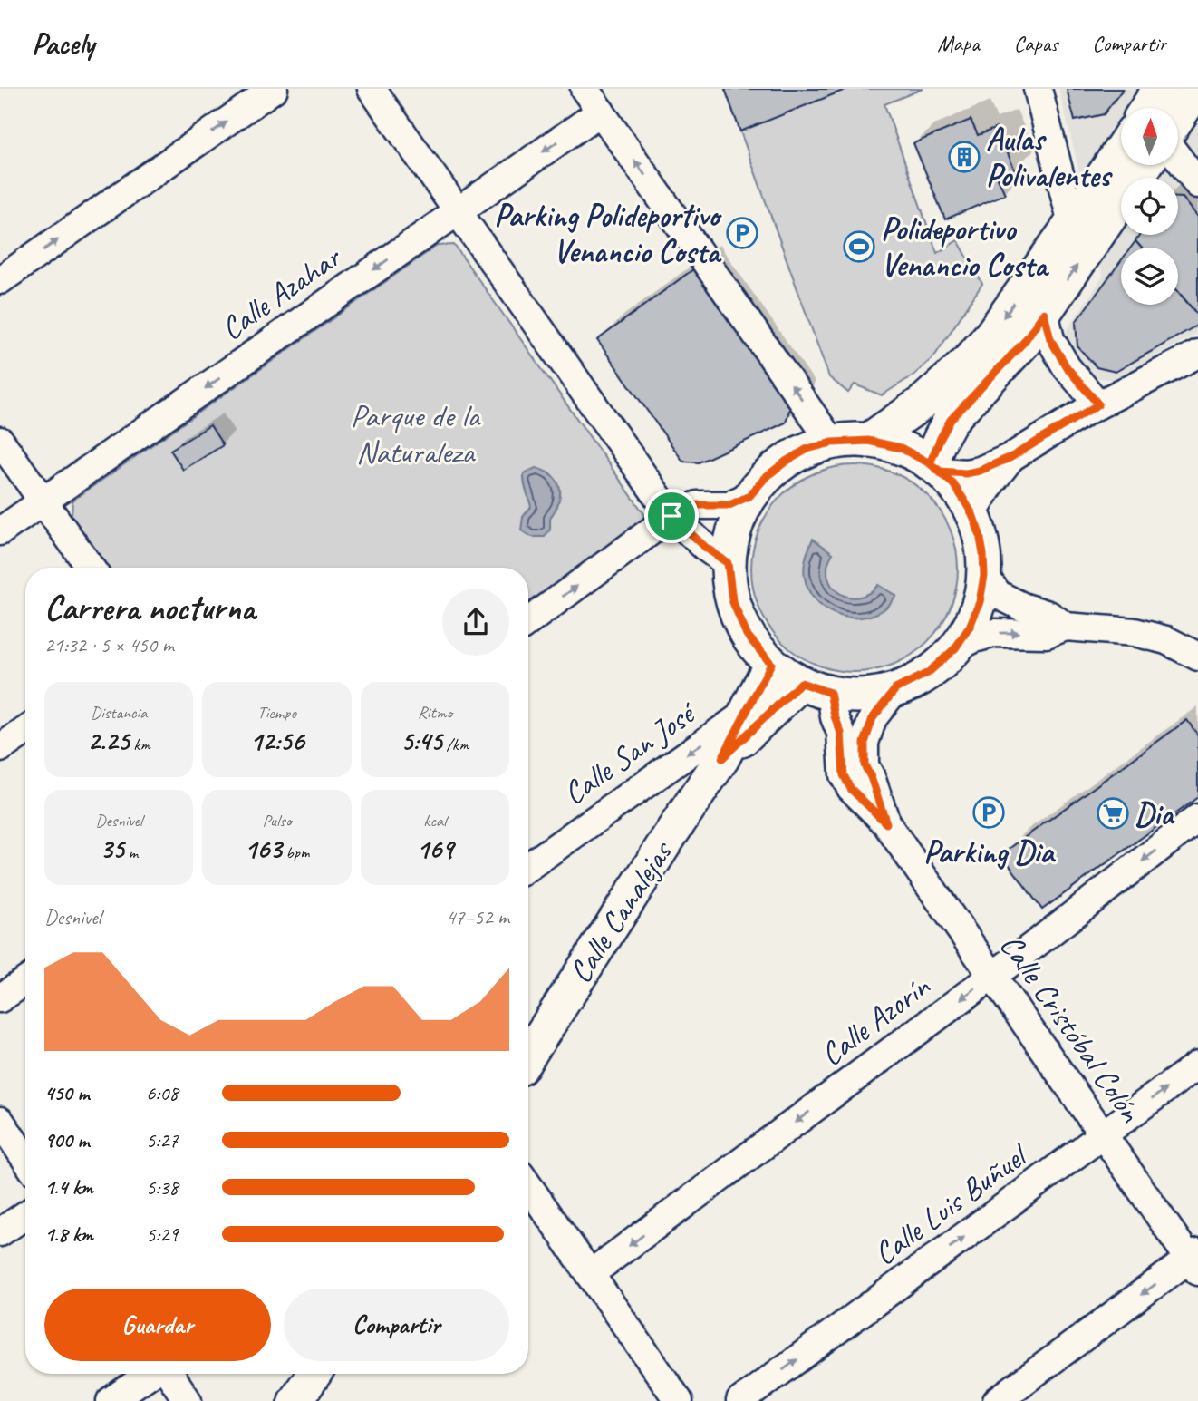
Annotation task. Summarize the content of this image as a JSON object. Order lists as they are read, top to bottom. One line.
{"streets":{"main road":["Calle Canalejas"],"street":["Calle Azahar","Calle San José","Calle Azorín","Calle Cristóbal Colón","Calle Luis Buñuel"]},"crossings":[["Calle San José","Calle Canalejas"],["Calle Canalejas","Calle Cristóbal Colón"],["Calle Azorín","Calle Cristóbal Colón"],["Calle Cristóbal Colón","Calle Luis Buñuel"]],"one_way":["Calle Azorín"],"parks":["Parque de la Naturaleza"],"places":{"building":["Aulas Polivalentes"],"parking":["Parking Polideportivo Venancio Costa","Parking Dia"],"sports":["Polideportivo Venancio Costa"],"supermarket":["Dia"]},"north":"top","page":{"header":"Pacely","nav":["Mapa","Capas","Compartir"],"heading":["Carrera nocturna","21:32 · 5 × 450 m"],"stats":[["Distancia","2.25 km"],["Tiempo","12:56"],["Ritmo","5:45 /km"],["Desnivel","35 m"],["Pulso","163 bpm"],["kcal","169"]],"chart":["Desnivel","47–52 m"],"list":[{"name":"450 m","note":"6:08"},{"name":"900 m","note":"5:27"},{"name":"1.4 km","note":"5:38"},{"name":"1.8 km","note":"5:29"}],"buttons":["Guardar","Compartir"]}}
